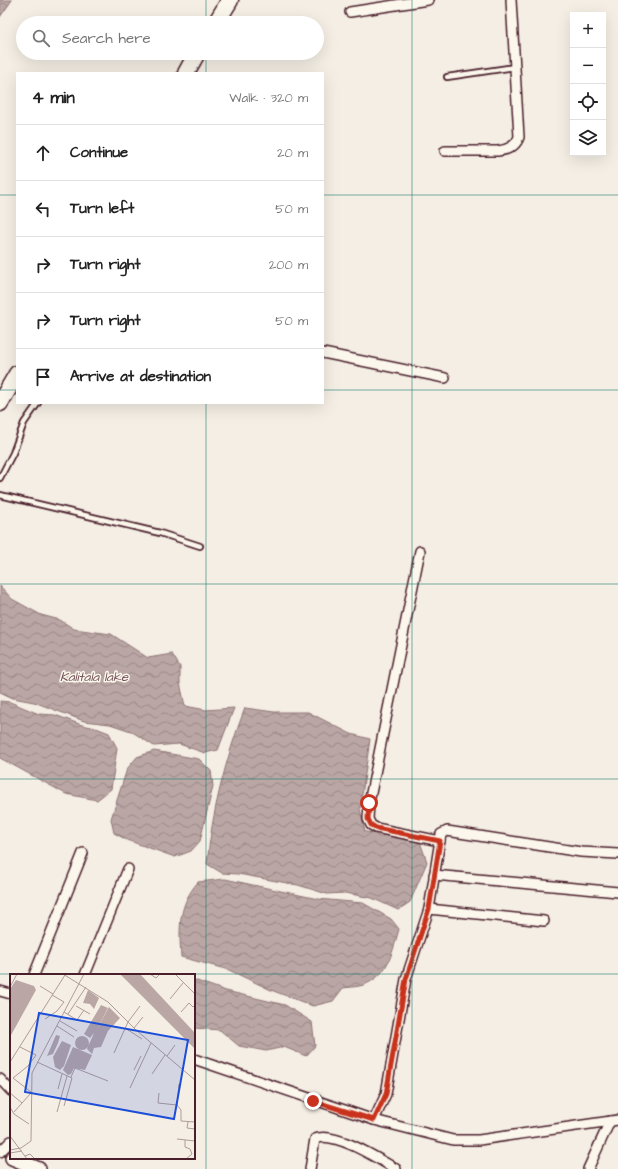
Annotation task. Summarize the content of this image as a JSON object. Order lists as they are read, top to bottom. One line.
{"water":["Kalitala lake"],"page":{"map_buttons":["+","−"],"search":"Search here","heading":["4 min","Walk · 320 m"],"list":[["Continue","20 m"],["Turn left","50 m"],["Turn right","200 m"],["Turn right","50 m"],"Arrive at destination"]}}
